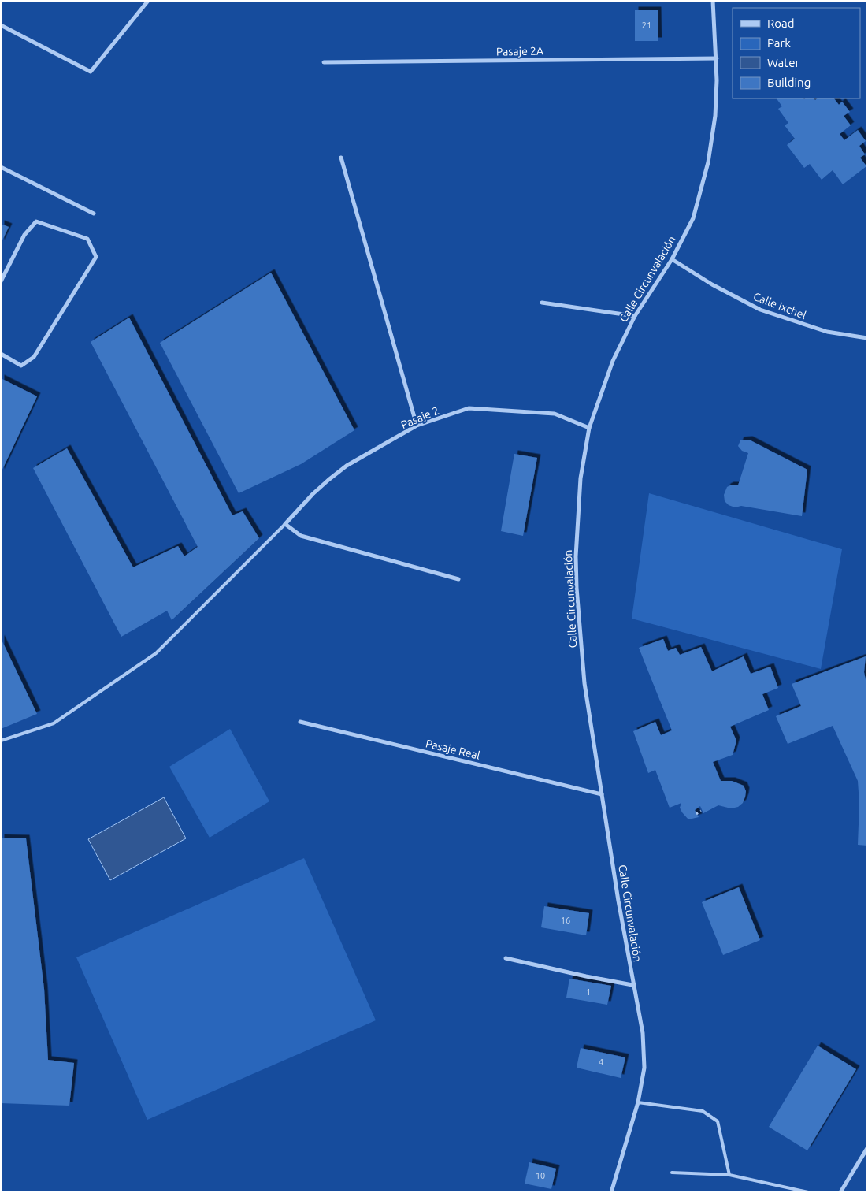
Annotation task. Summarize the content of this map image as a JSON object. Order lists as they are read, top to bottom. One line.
{"streets":{"street":["Pasaje 2A","Calle Circunvalación","Calle Ixchel","Pasaje 2","Pasaje Real"]},"crossings":[["Pasaje 2A","Calle Circunvalación"],["Calle Circunvalación","Calle Ixchel"],["Calle Circunvalación","Pasaje 2"],["Calle Circunvalación","Pasaje Real"]],"house_numbers":["21","16","1","4","10"],"legend":["Road","Park","Water","Building"]}
